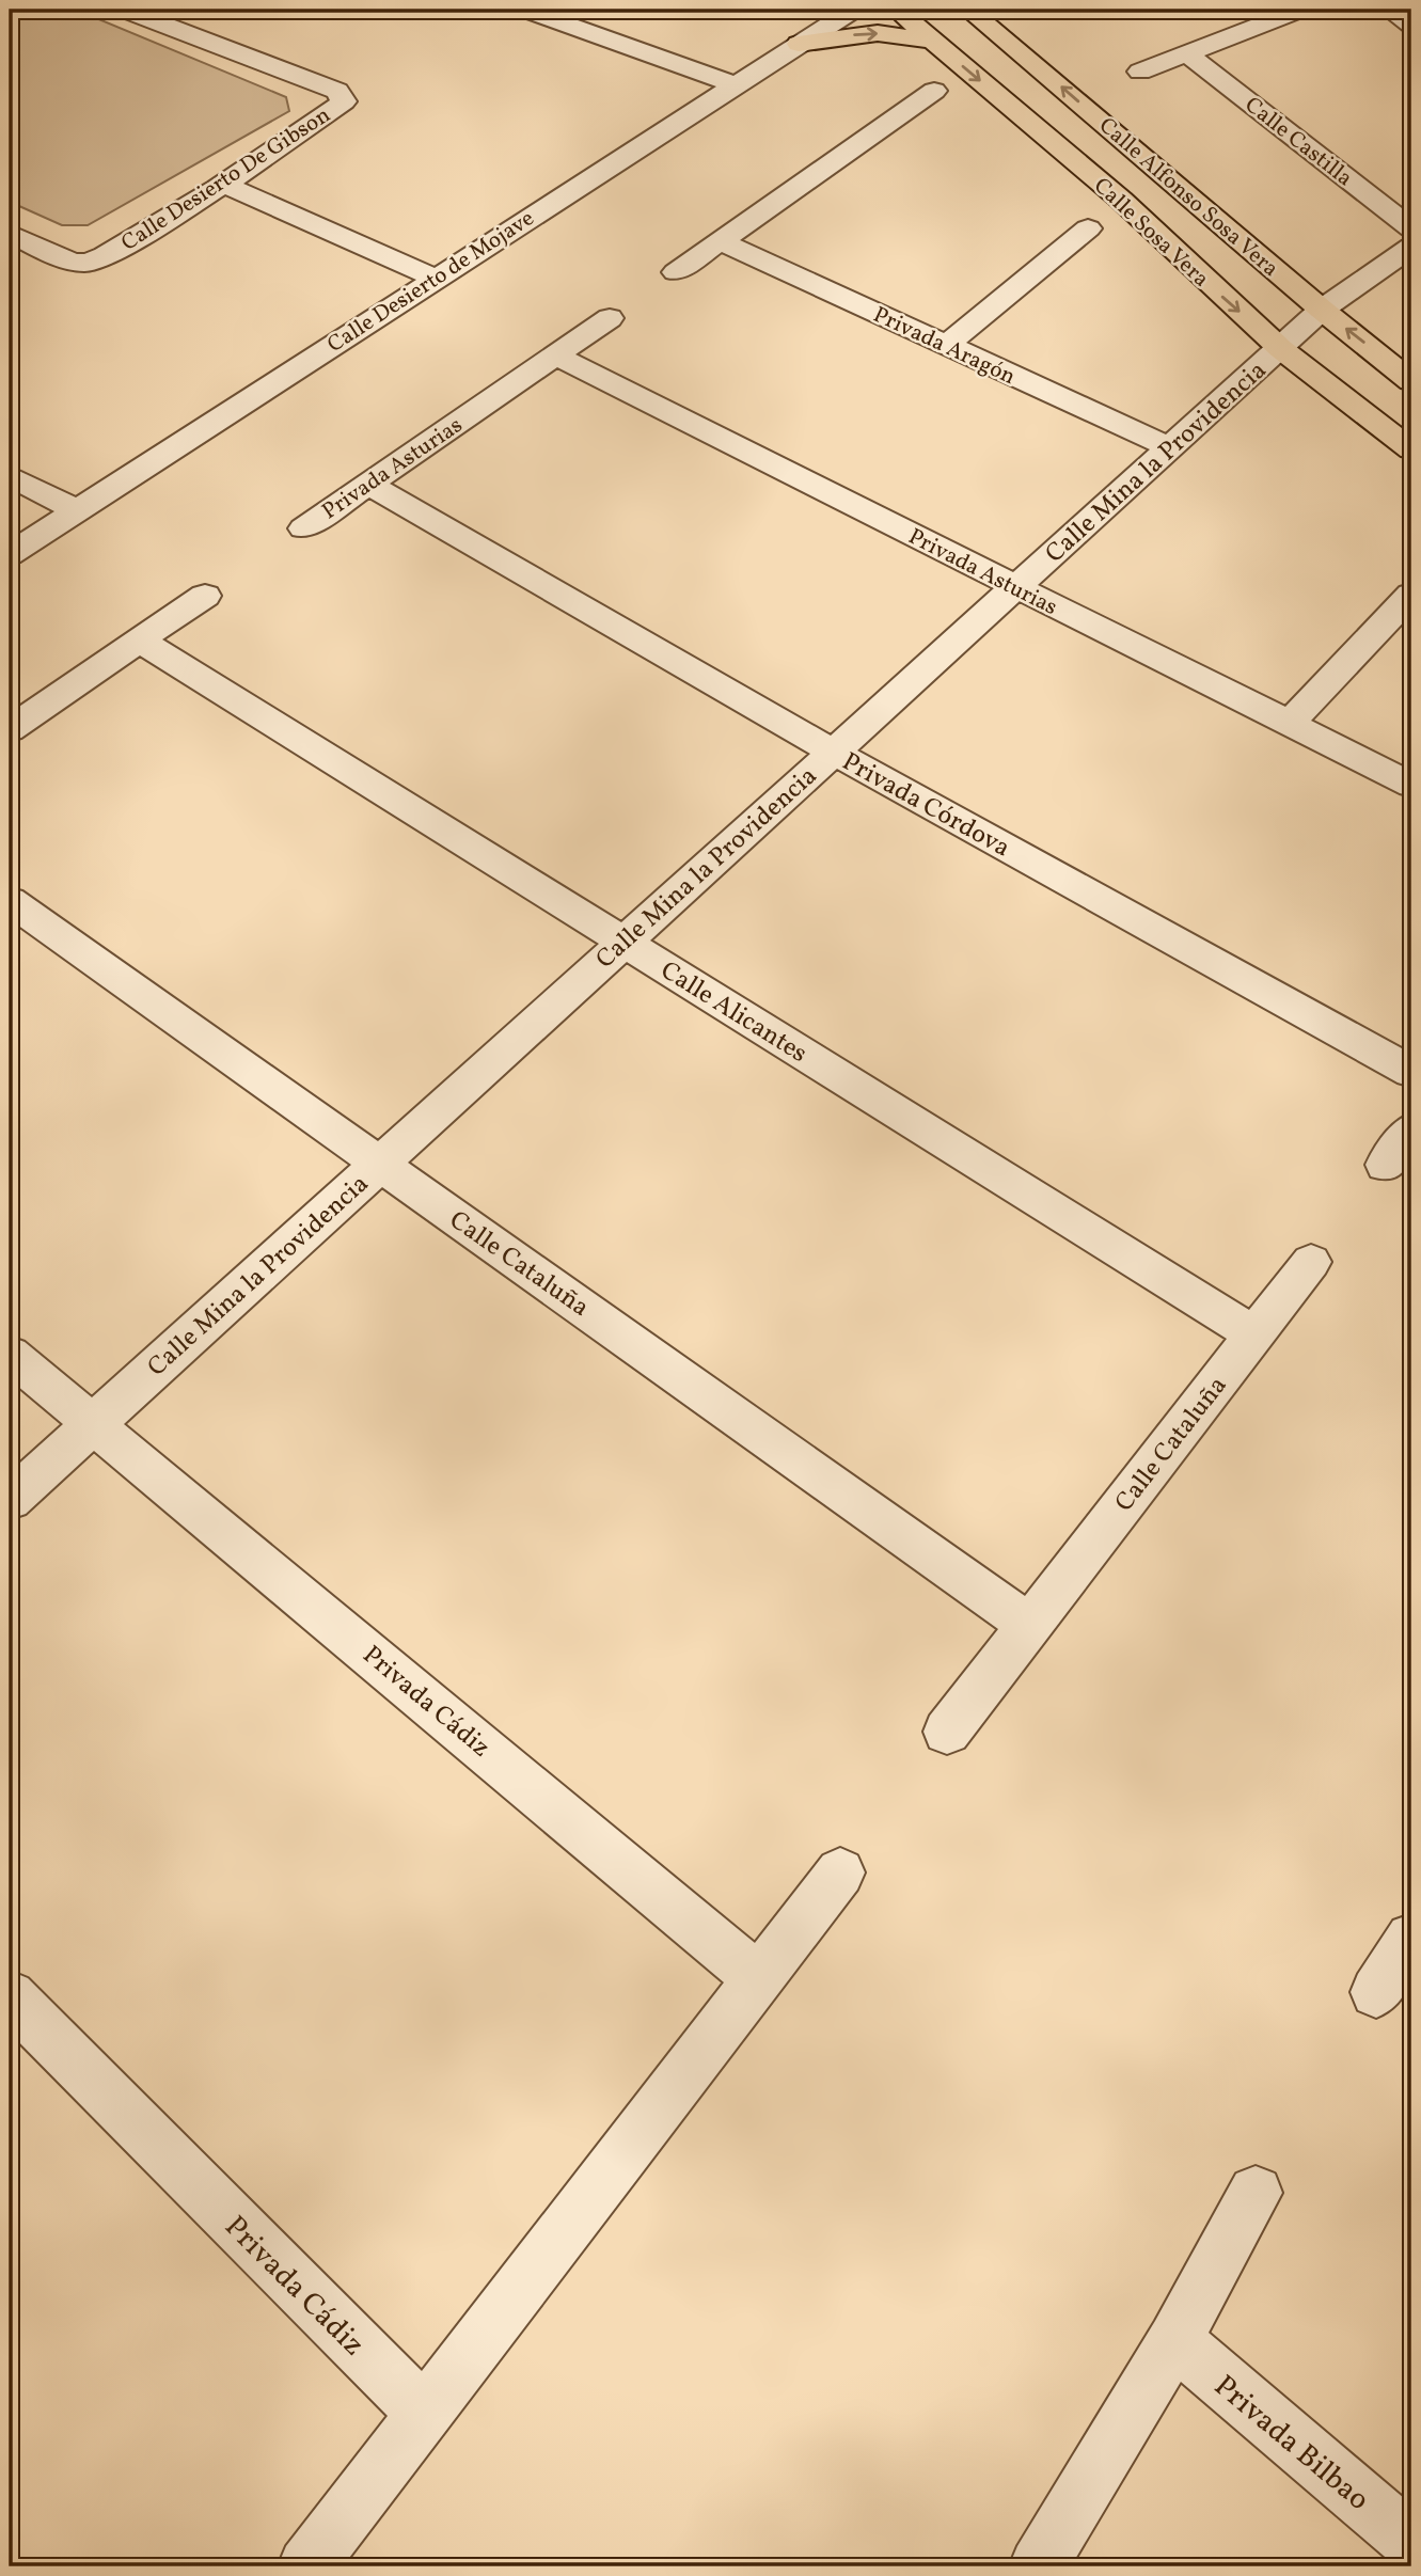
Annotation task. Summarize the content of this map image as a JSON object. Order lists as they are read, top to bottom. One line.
{"streets":{"main road":["Calle Alfonso Sosa Vera","Calle Sosa Vera"],"street":["Calle Castilla","Calle Desierto De Gibson","Calle Desierto de Mojave","Privada Aragón","Calle Mina la Providencia","Privada Asturias","Privada Córdova","Calle Alicantes","Calle Cataluña","Privada Cádiz","Privada Bilbao"]},"crossings":[["Calle Alfonso Sosa Vera","Calle Mina la Providencia"],["Calle Sosa Vera","Calle Mina la Providencia"],["Privada Aragón","Calle Mina la Providencia"],["Calle Mina la Providencia","Privada Asturias"],["Calle Mina la Providencia","Privada Córdova"],["Calle Mina la Providencia","Calle Alicantes"],["Calle Mina la Providencia","Calle Cataluña"],["Calle Mina la Providencia","Privada Cádiz"],["Privada Asturias","Privada Córdova"],["Calle Alicantes","Calle Cataluña"]],"one_way":["Calle Alfonso Sosa Vera","Calle Sosa Vera"]}
